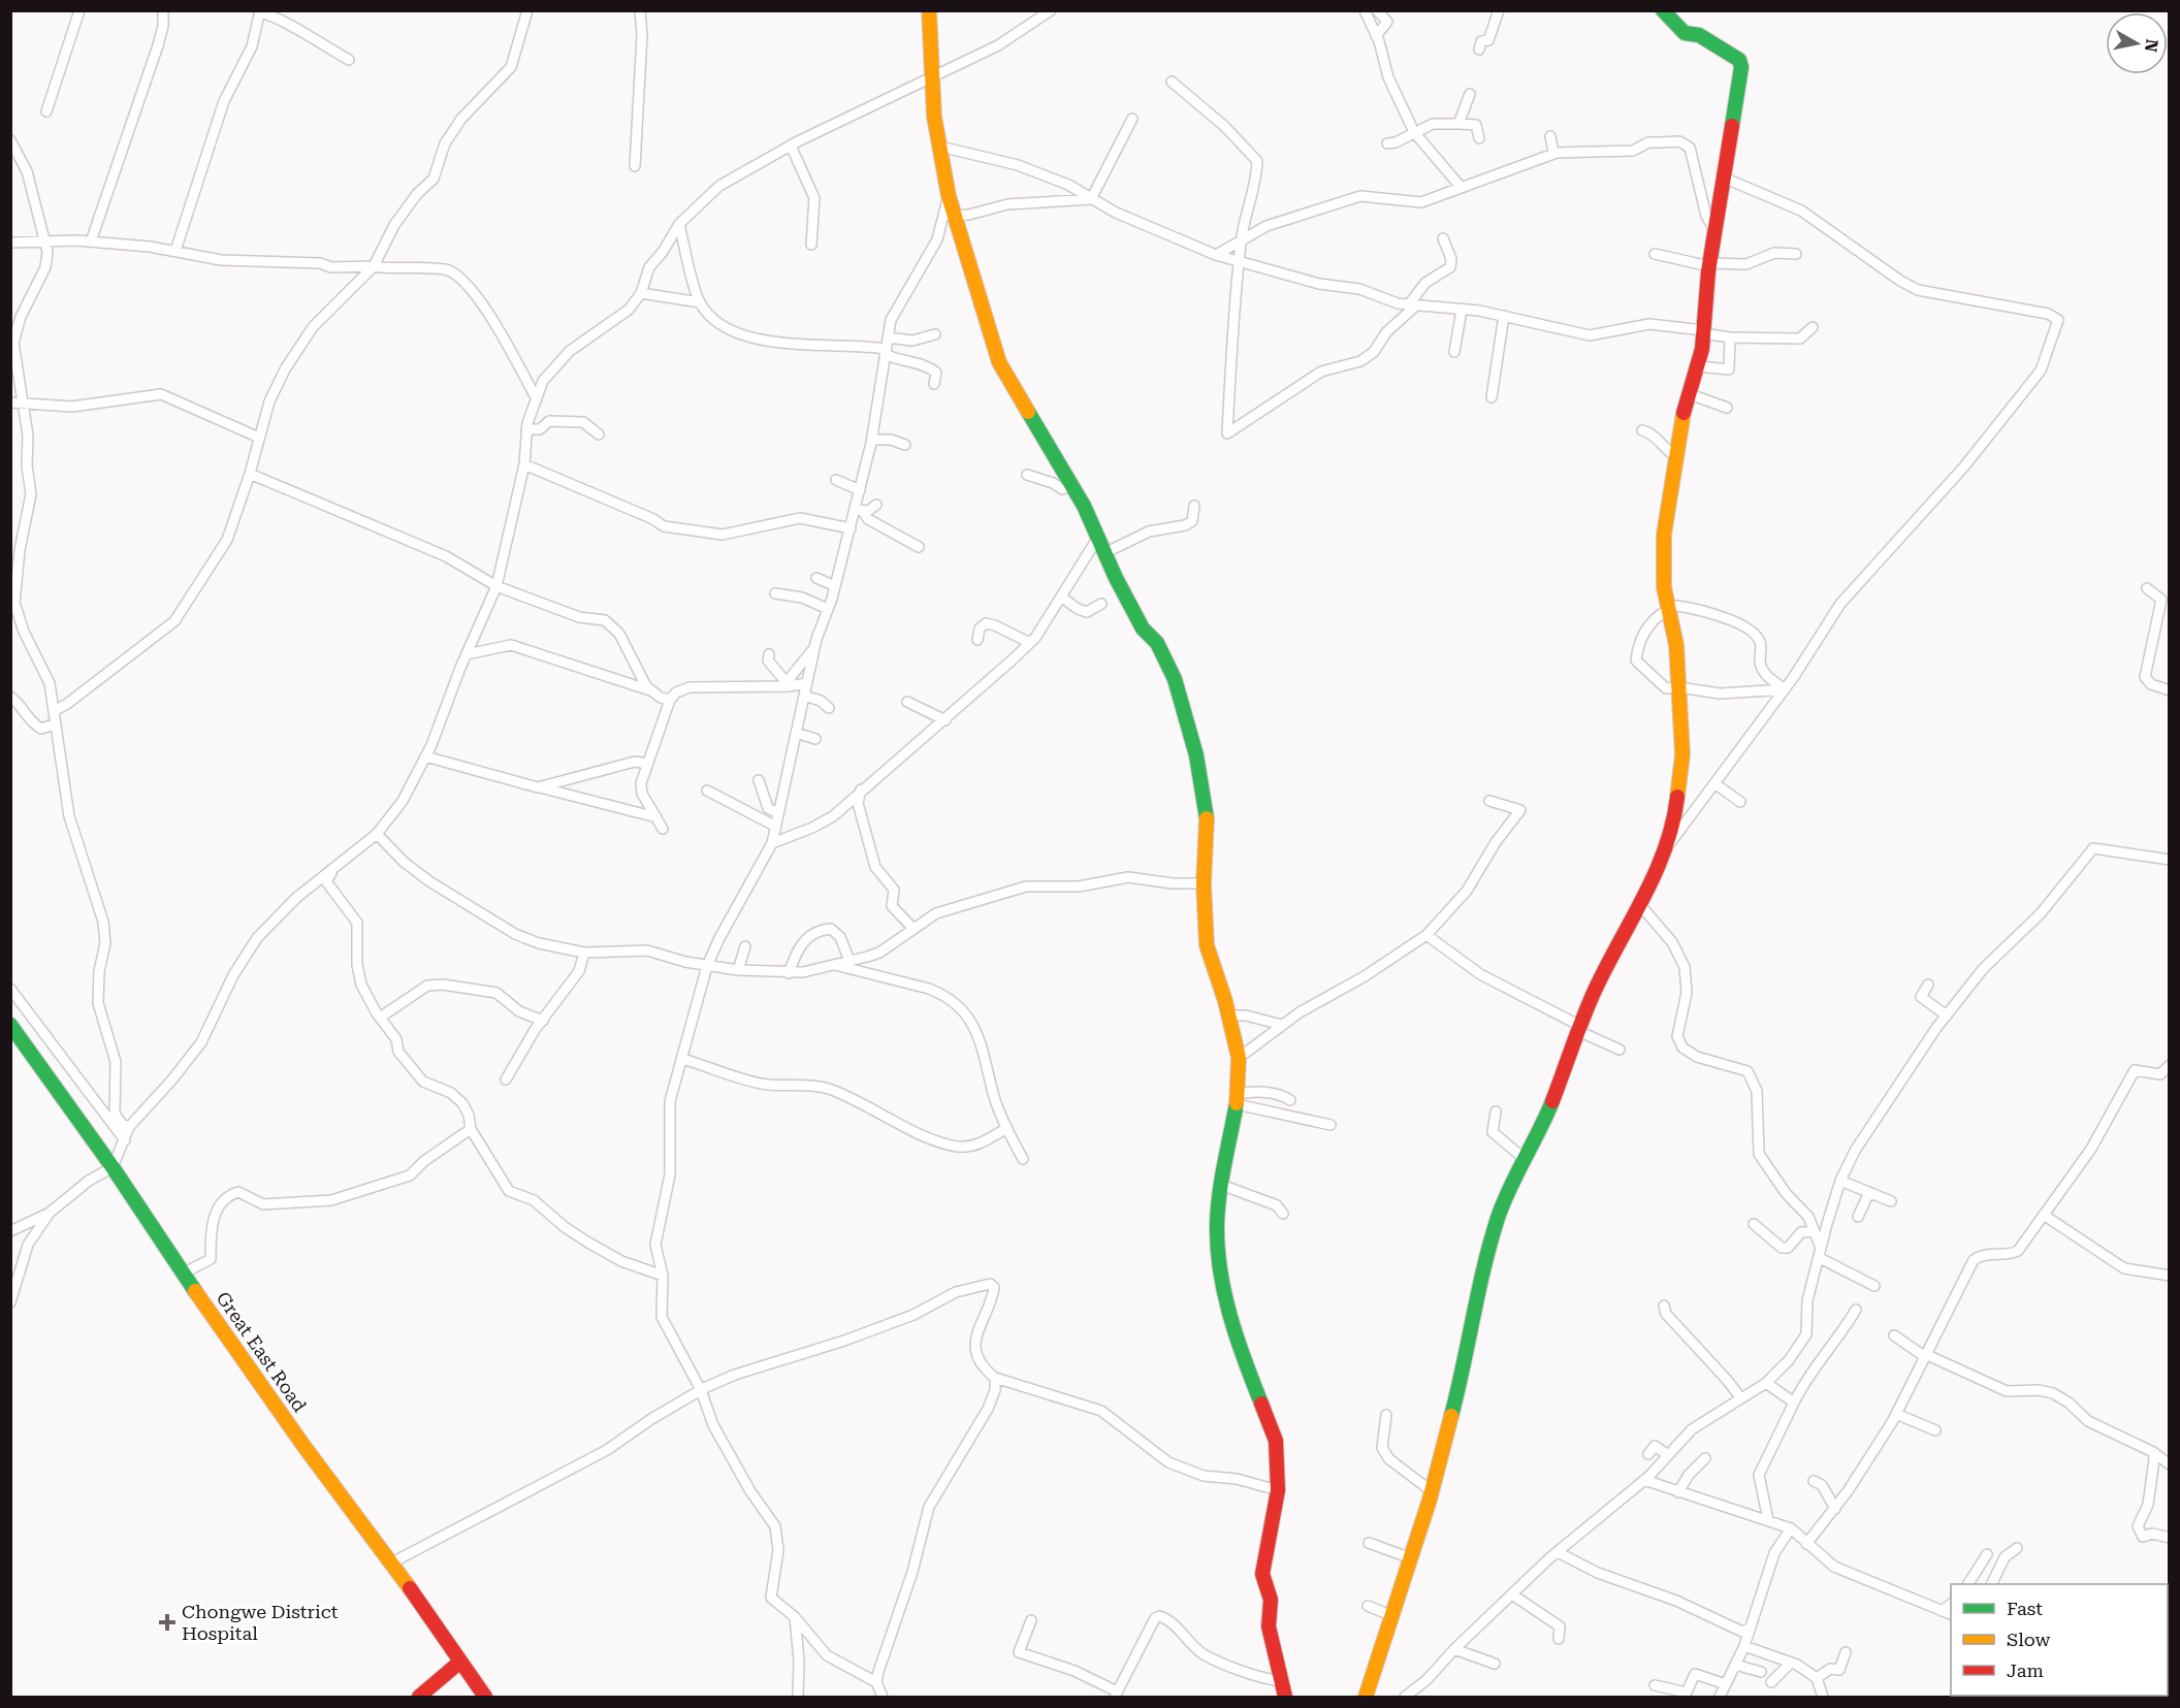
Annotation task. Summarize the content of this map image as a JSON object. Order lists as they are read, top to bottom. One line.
{"streets":{"main road":["Great East Road"]},"places":{"health":["Chongwe District Hospital"]},"legend":["Fast","Slow","Jam"],"north":"right"}
